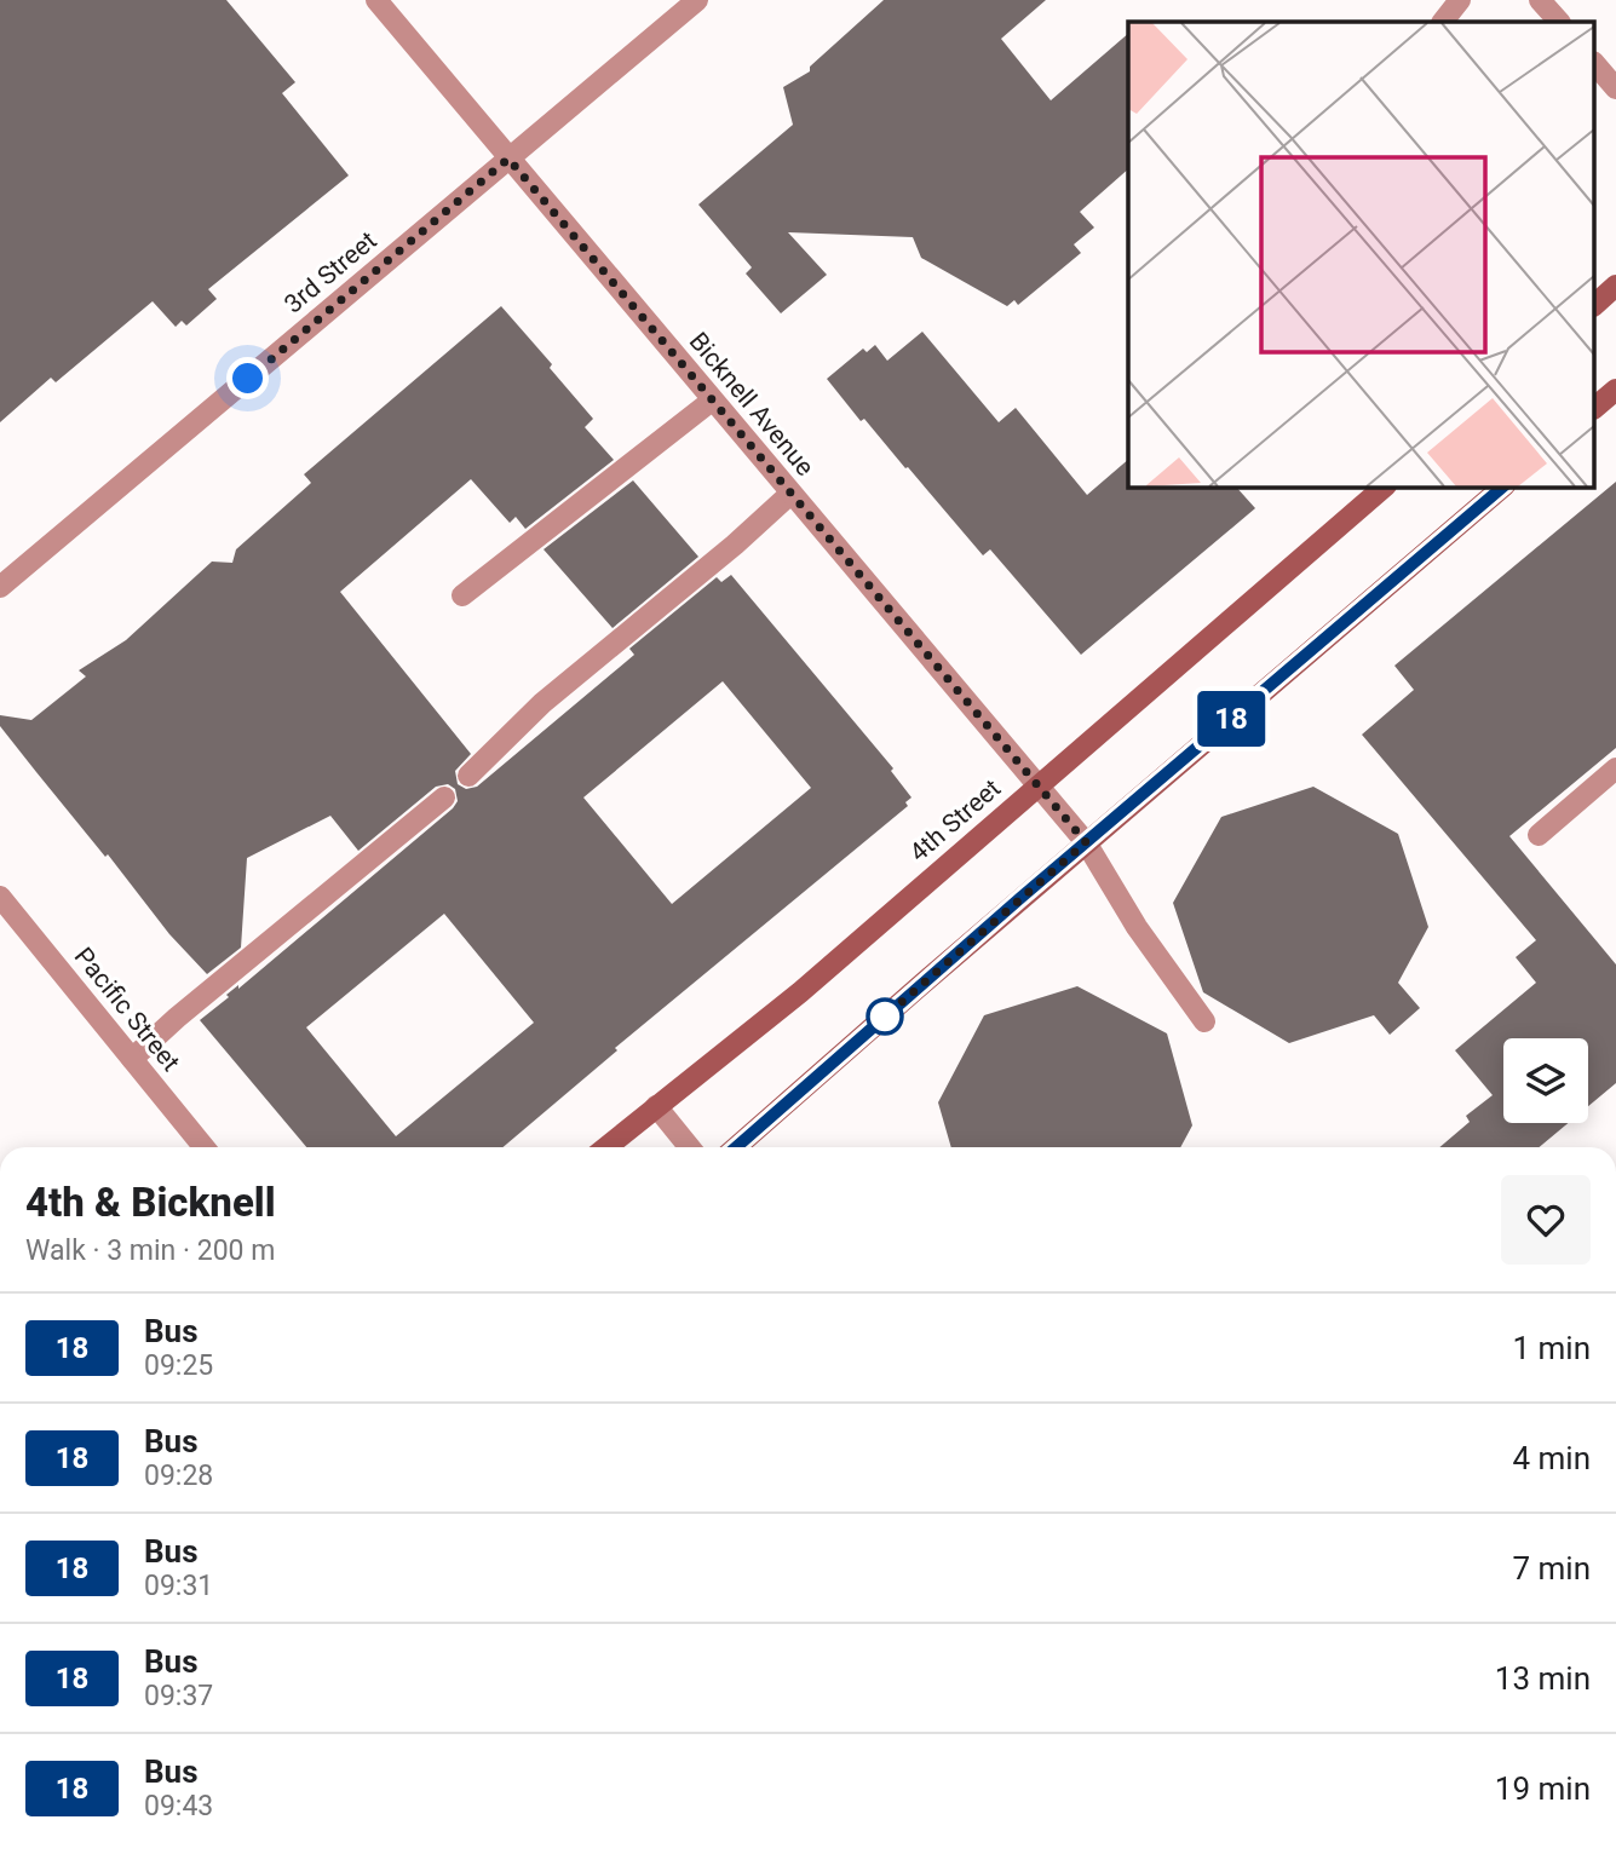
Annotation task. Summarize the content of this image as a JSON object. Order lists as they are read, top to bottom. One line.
{"streets":{"street":["3rd Street","Bicknell Avenue","4th Street","Pacific Street"]},"crossings":[["3rd Street","Bicknell Avenue"],["Bicknell Avenue","4th Street"]],"lines":["bus line 18"],"page":{"on_map":"18","heading":["4th & Bicknell","Walk · 3 min · 200 m"],"list":[{"mark":"18","name":"Bus","note":"09:25","value":"1 min"},{"mark":"18","name":"Bus","note":"09:28","value":"4 min"},{"mark":"18","name":"Bus","note":"09:31","value":"7 min"},{"mark":"18","name":"Bus","note":"09:37","value":"13 min"},{"mark":"18","name":"Bus","note":"09:43","value":"19 min"}]}}
